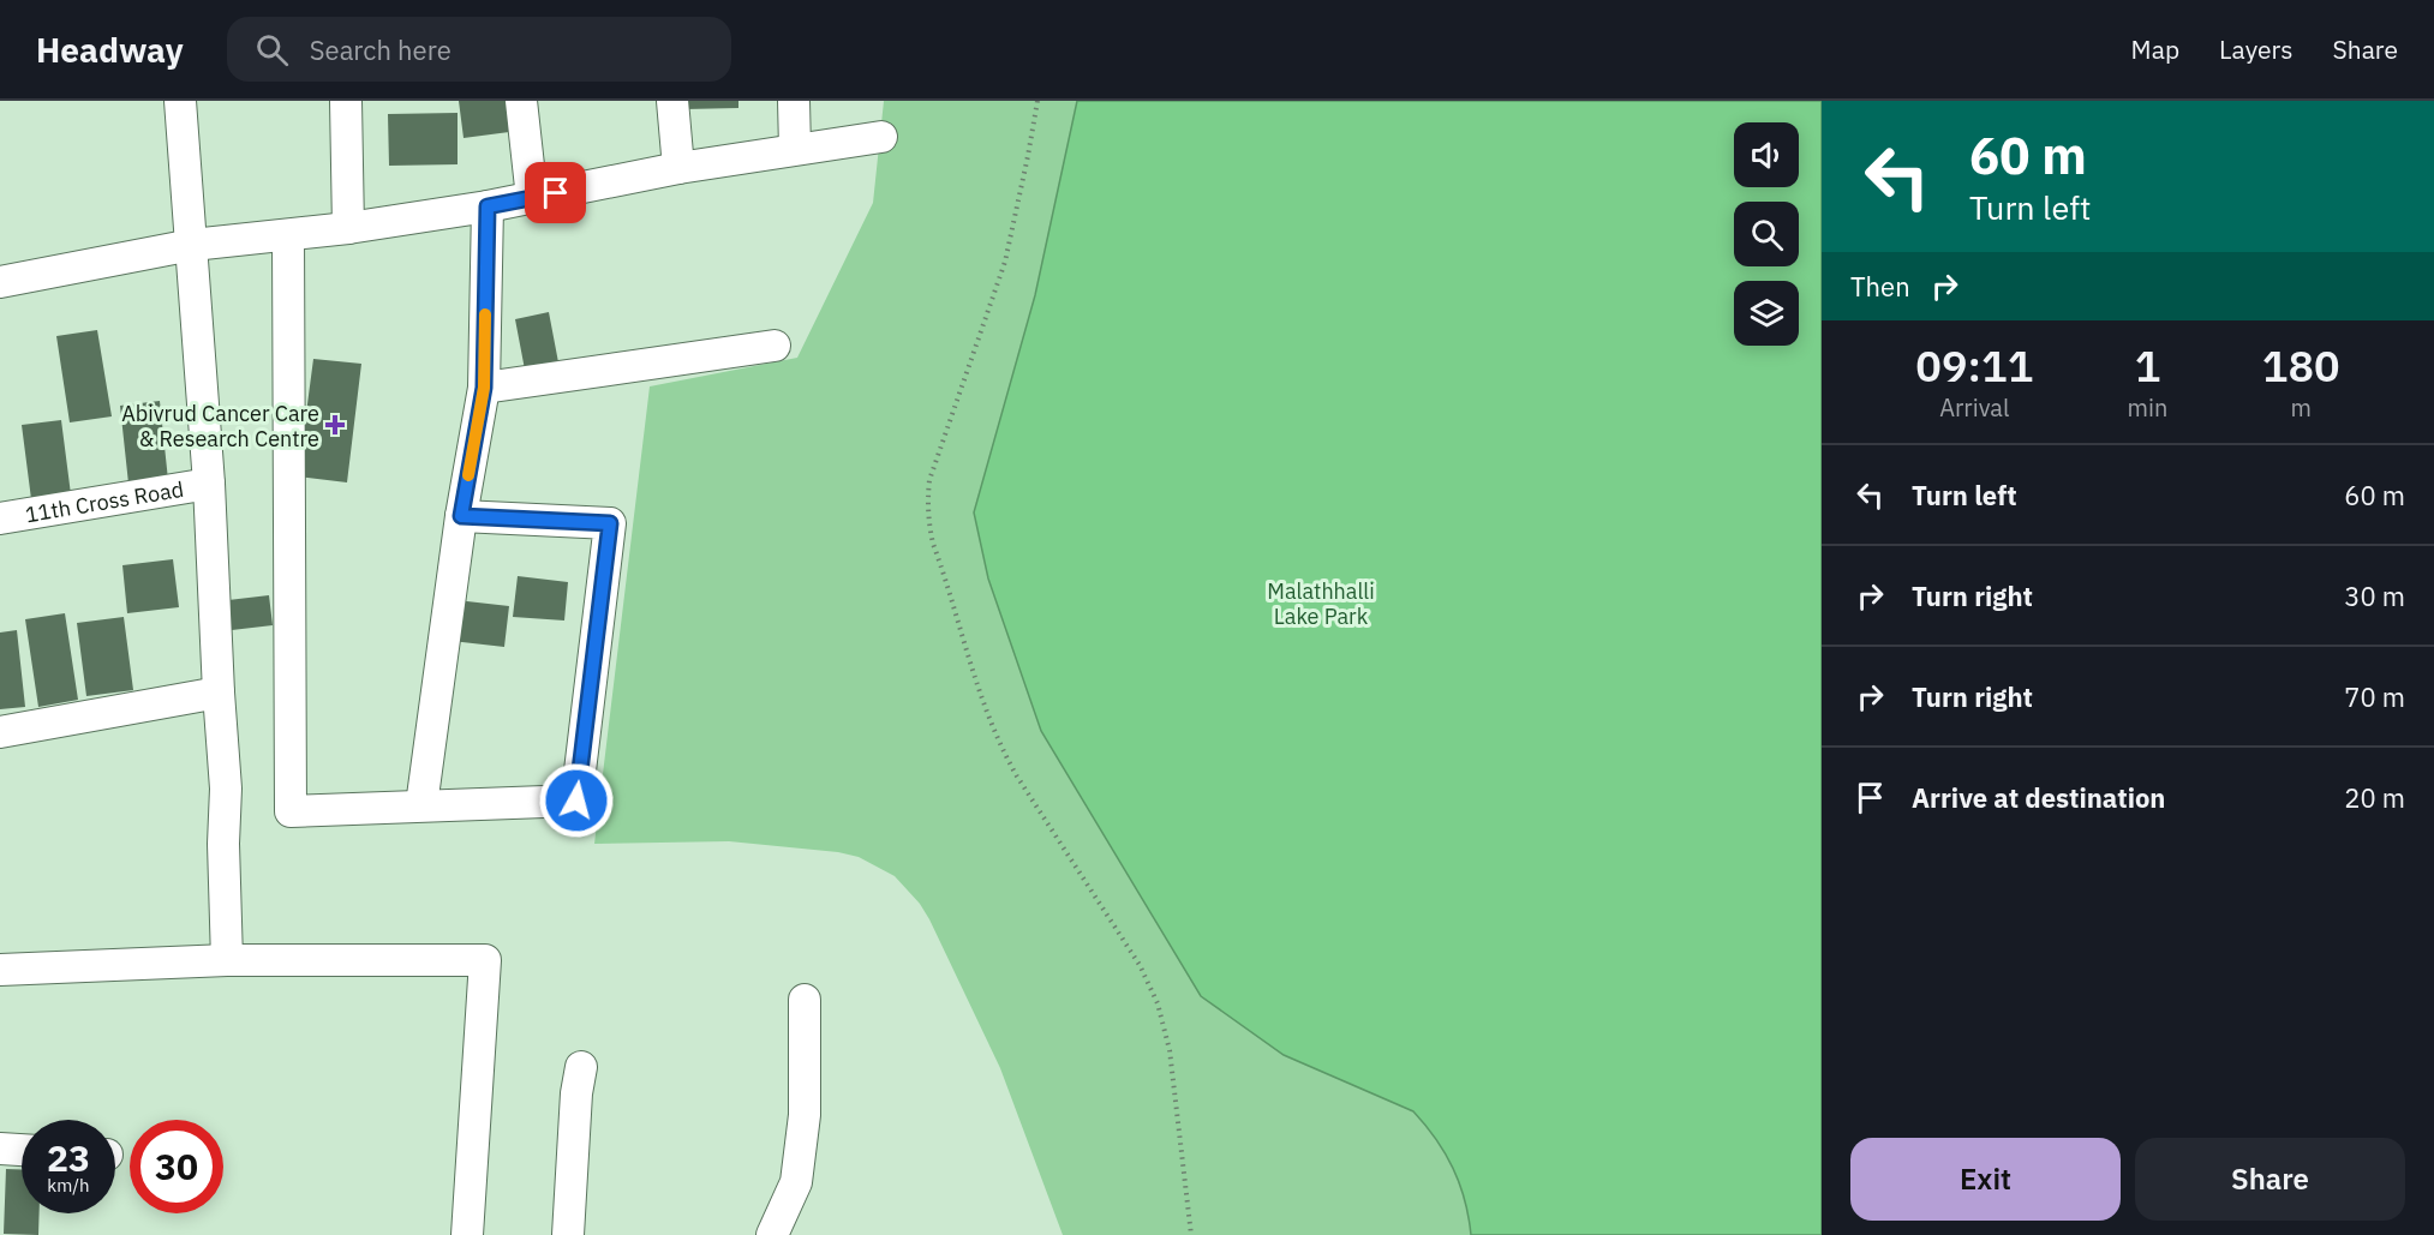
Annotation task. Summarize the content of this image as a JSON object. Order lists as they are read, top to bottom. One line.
{"streets":{"street":["11th Cross Road"]},"parks":["Malathhalli Lake Park"],"places":{"health":["Abivrud Cancer Care & Research Centre"]},"page":{"header":"Headway","search":"Search here","nav":["Map","Layers","Share"],"turn":["60 m","Turn left"],"then":"Then","eta":["09:11","Arrival","1","min","180","m"],"list":[{"name":"Turn left","value":"60 m"},{"name":"Turn right","value":"30 m"},{"name":"Turn right","value":"70 m"},{"name":"Arrive at destination","value":"20 m"}],"speed":"23 km/h","limit":"30","buttons":["Exit","Share"]}}
